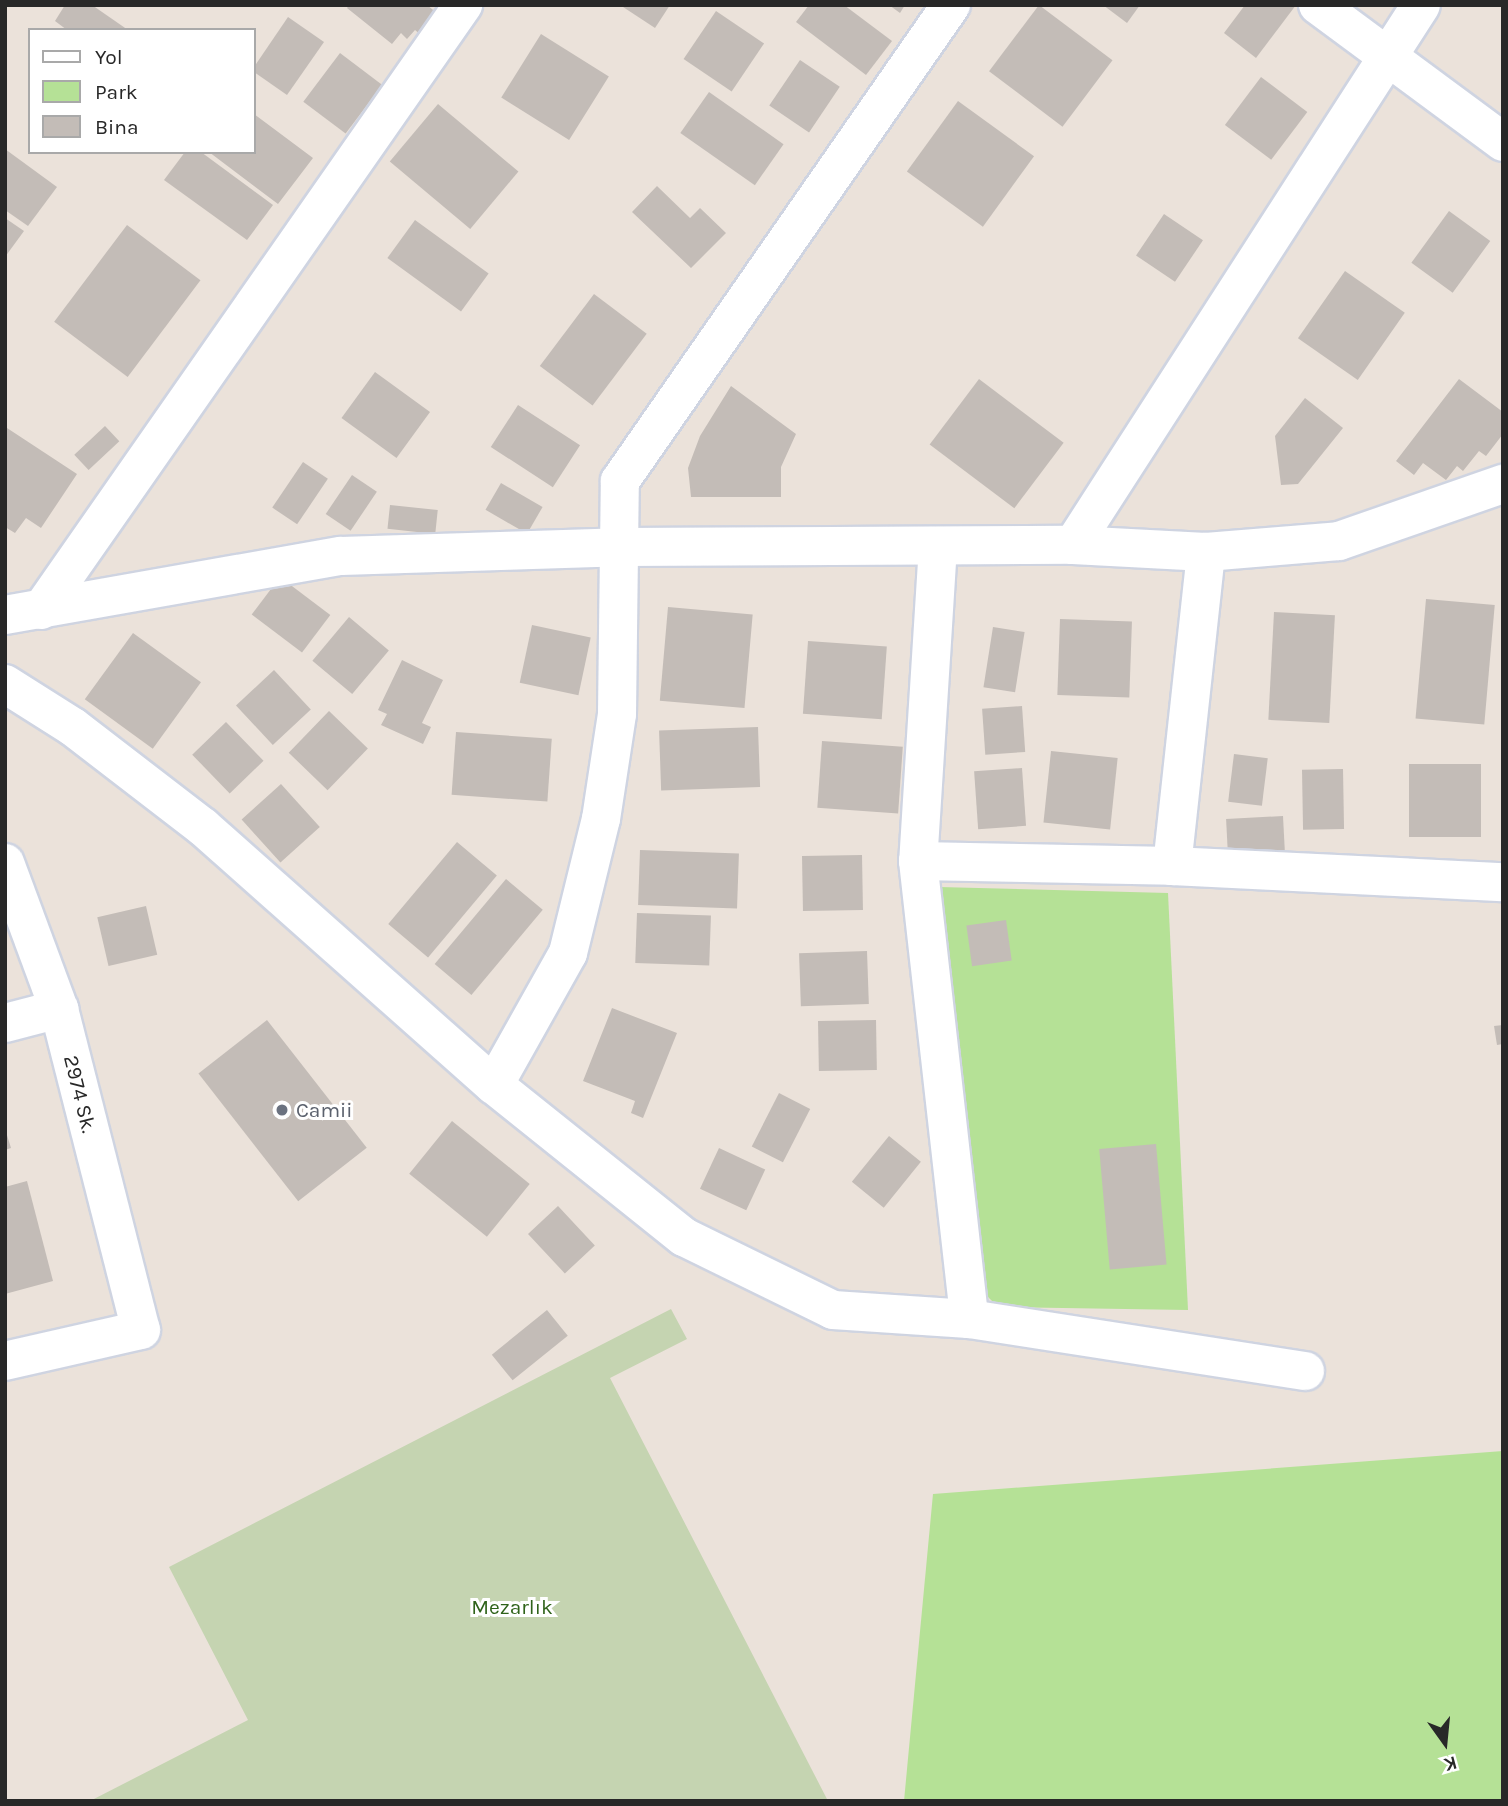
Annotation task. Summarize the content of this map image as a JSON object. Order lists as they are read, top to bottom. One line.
{"streets":{"street":["2974 Sk."]},"parks":["Mezarlık"],"places":["Camii"],"legend":["Yol","Park","Bina"],"north":"bottom"}
